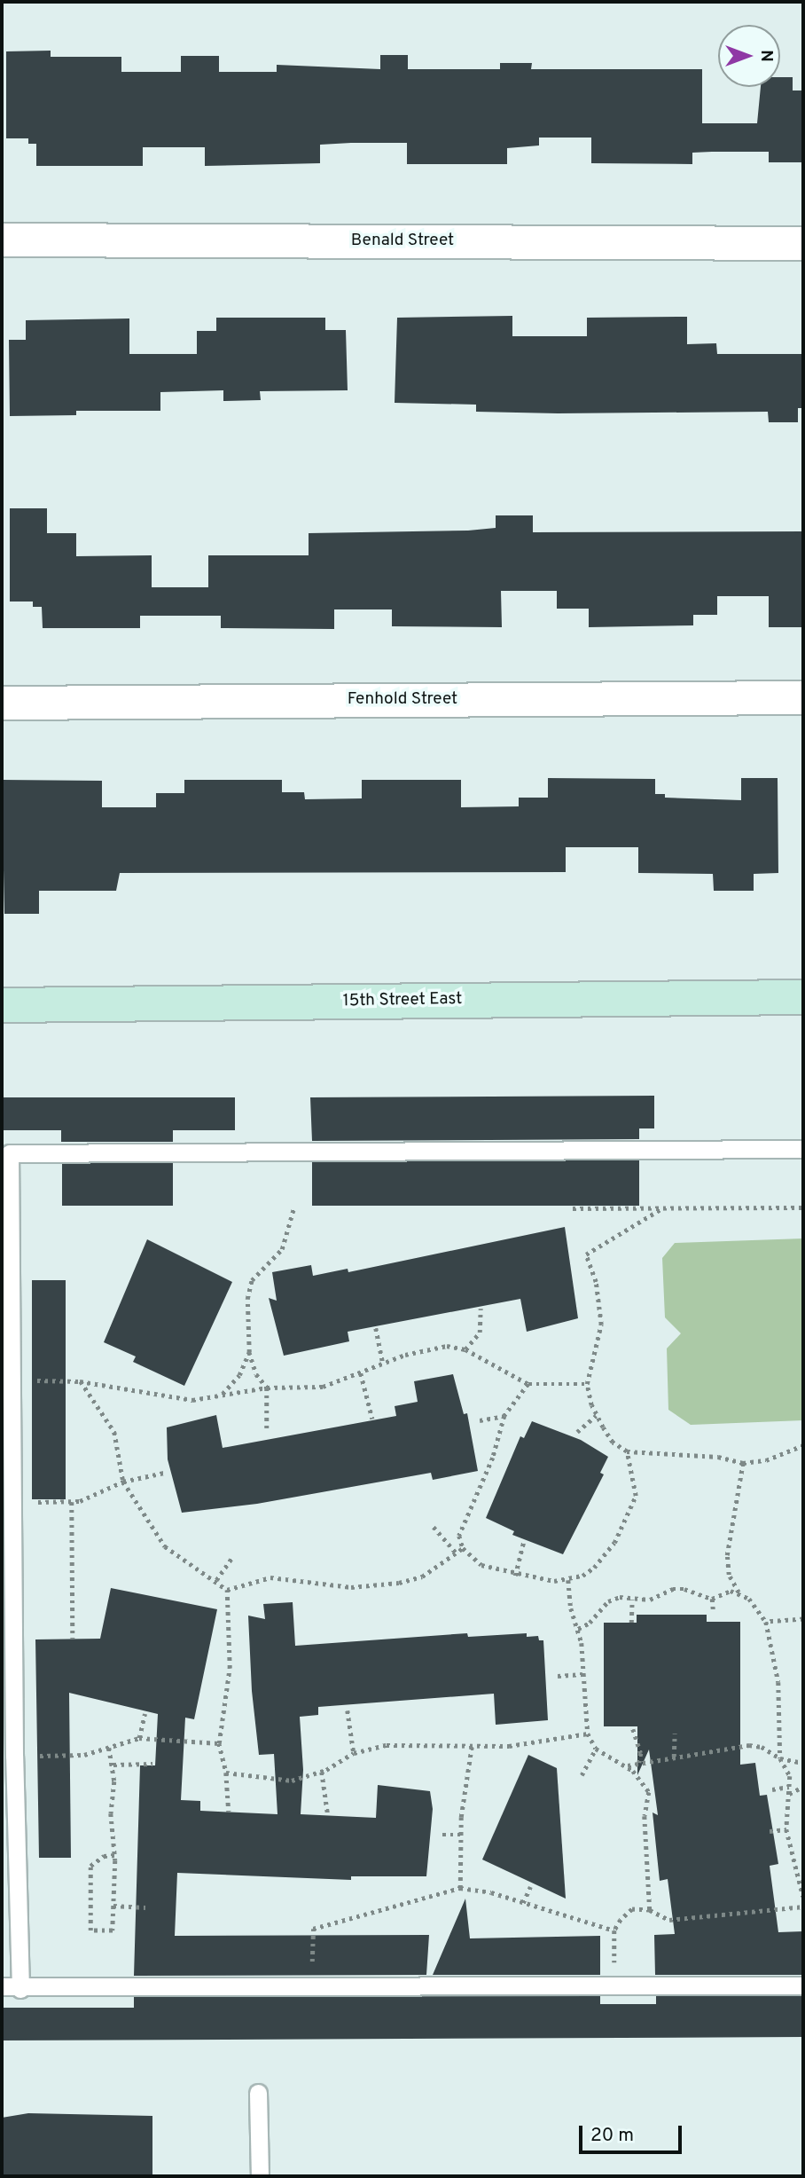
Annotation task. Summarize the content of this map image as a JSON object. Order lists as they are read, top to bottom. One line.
{"streets":{"street":["Benald Street","Fenhold Street","15th Street East"]},"scale_bar":"20 m","north":"right"}
